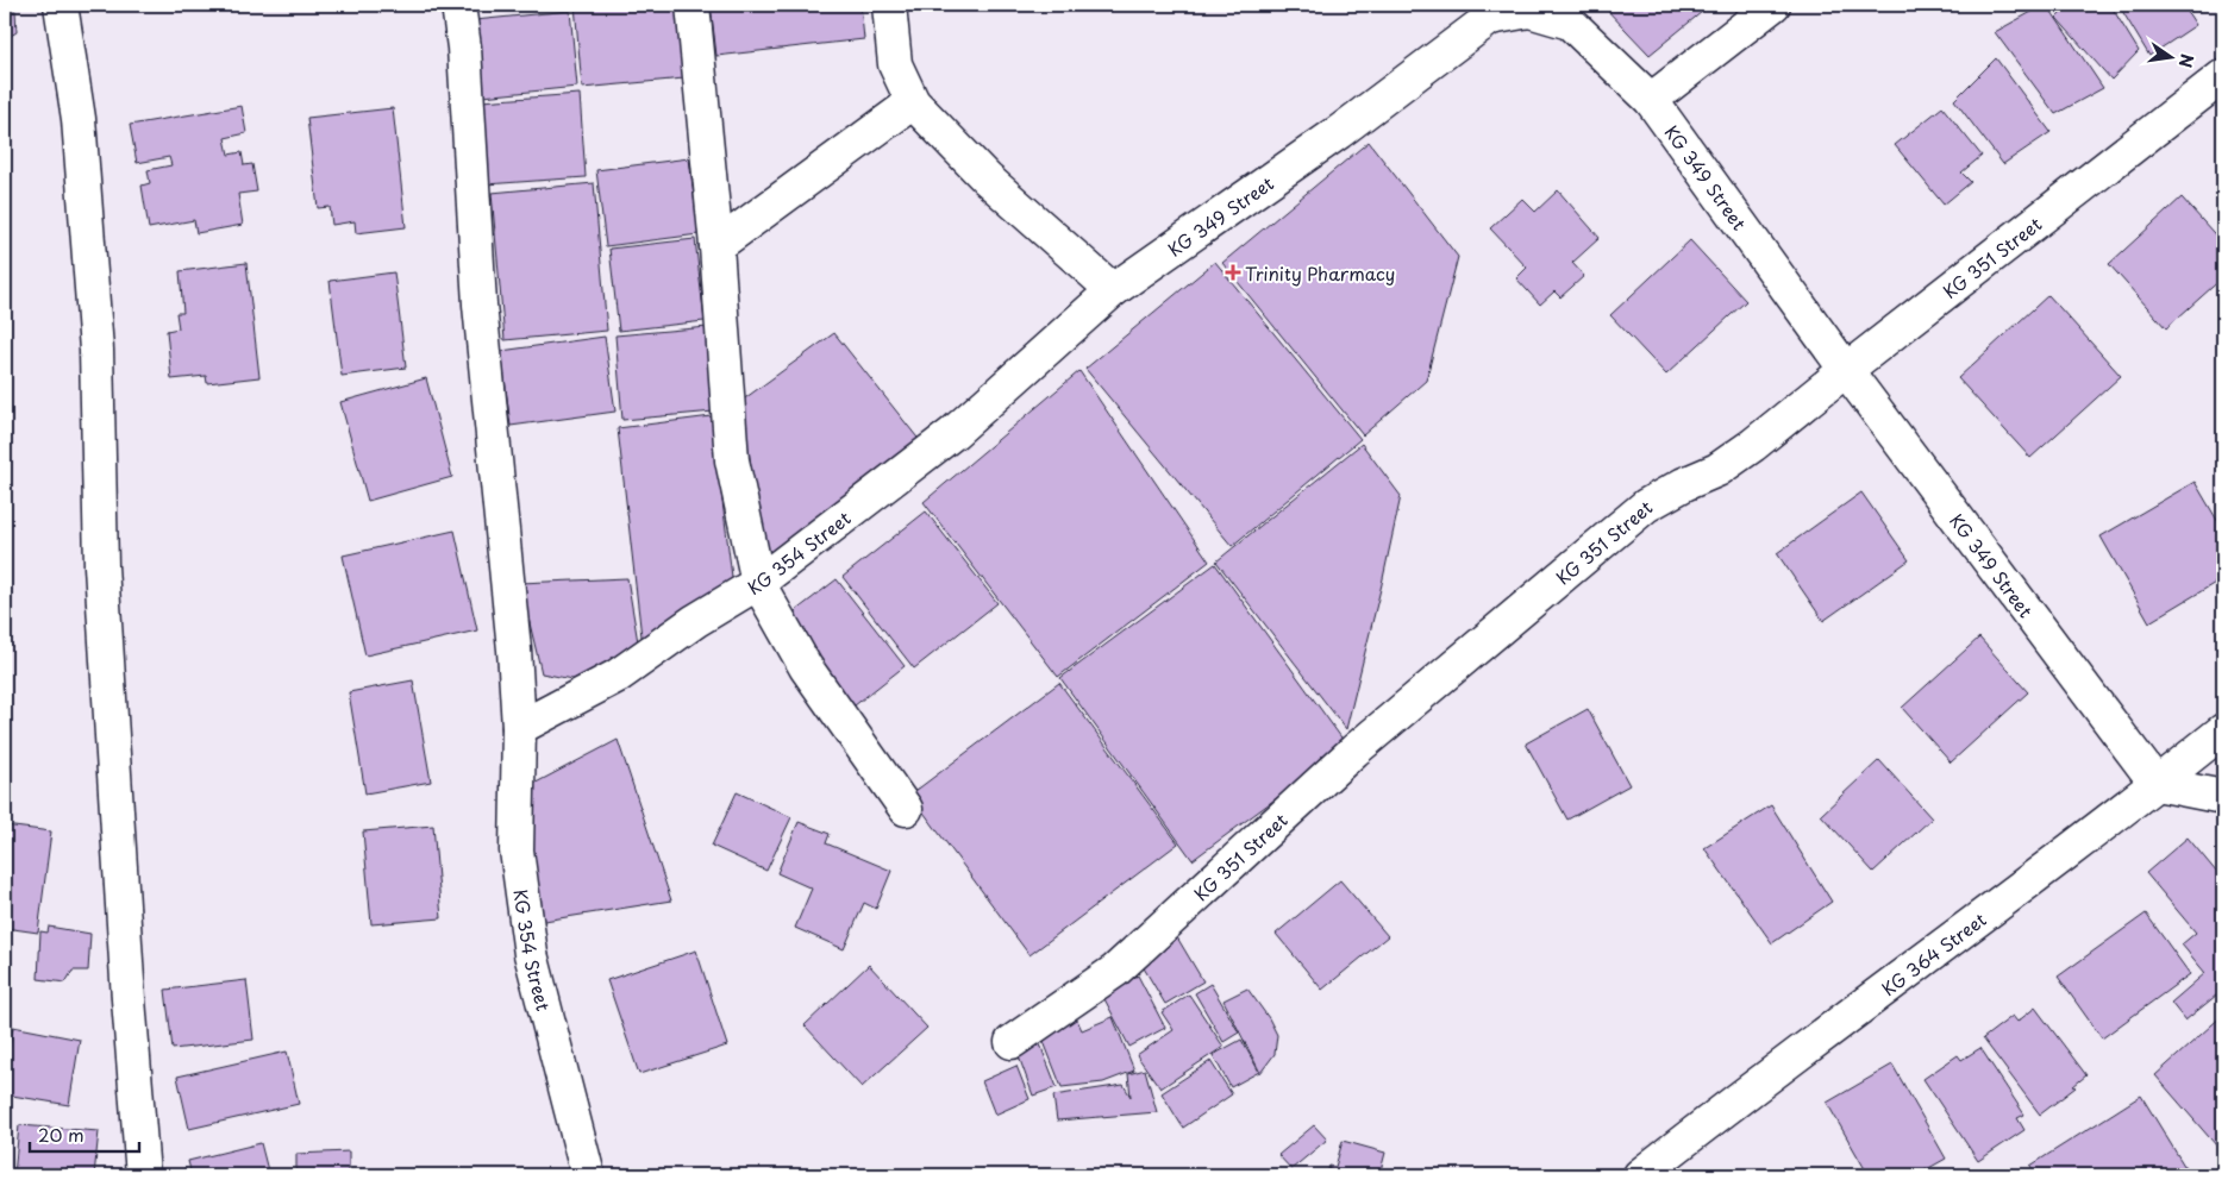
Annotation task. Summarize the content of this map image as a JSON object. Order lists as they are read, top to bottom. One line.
{"streets":{"street":["KG 349 Street","KG 351 Street","KG 354 Street","KG 364 Street"]},"crossings":[["KG 349 Street","KG 351 Street"],["KG 349 Street","KG 354 Street"],["KG 349 Street","KG 364 Street"]],"places":{"health":["Trinity Pharmacy"]},"scale_bar":"20 m","north":"right"}
